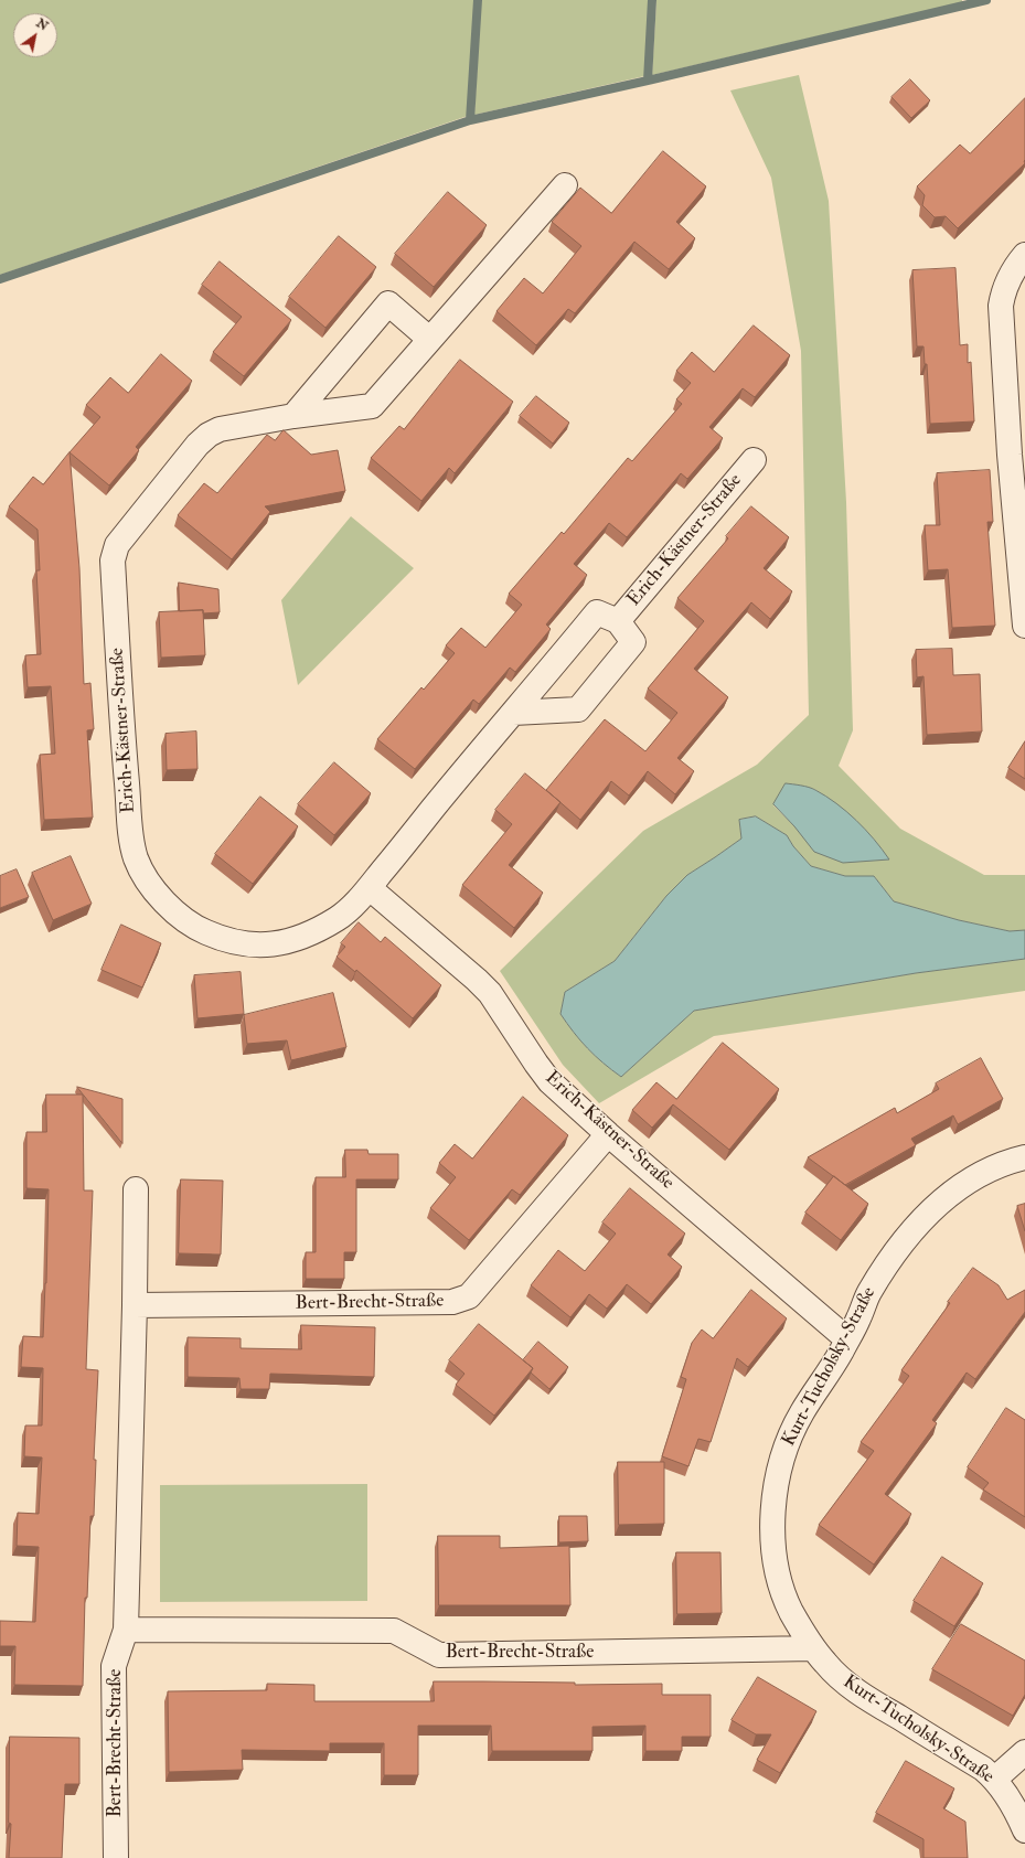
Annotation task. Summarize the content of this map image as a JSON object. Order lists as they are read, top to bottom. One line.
{"streets":{"street":["Erich-Kästner-Straße","Bert-Brecht-Straße","Kurt-Tucholsky-Straße"]},"crossings":[["Erich-Kästner-Straße","Bert-Brecht-Straße"],["Erich-Kästner-Straße","Kurt-Tucholsky-Straße"],["Bert-Brecht-Straße","Kurt-Tucholsky-Straße"]],"north":"top right"}
